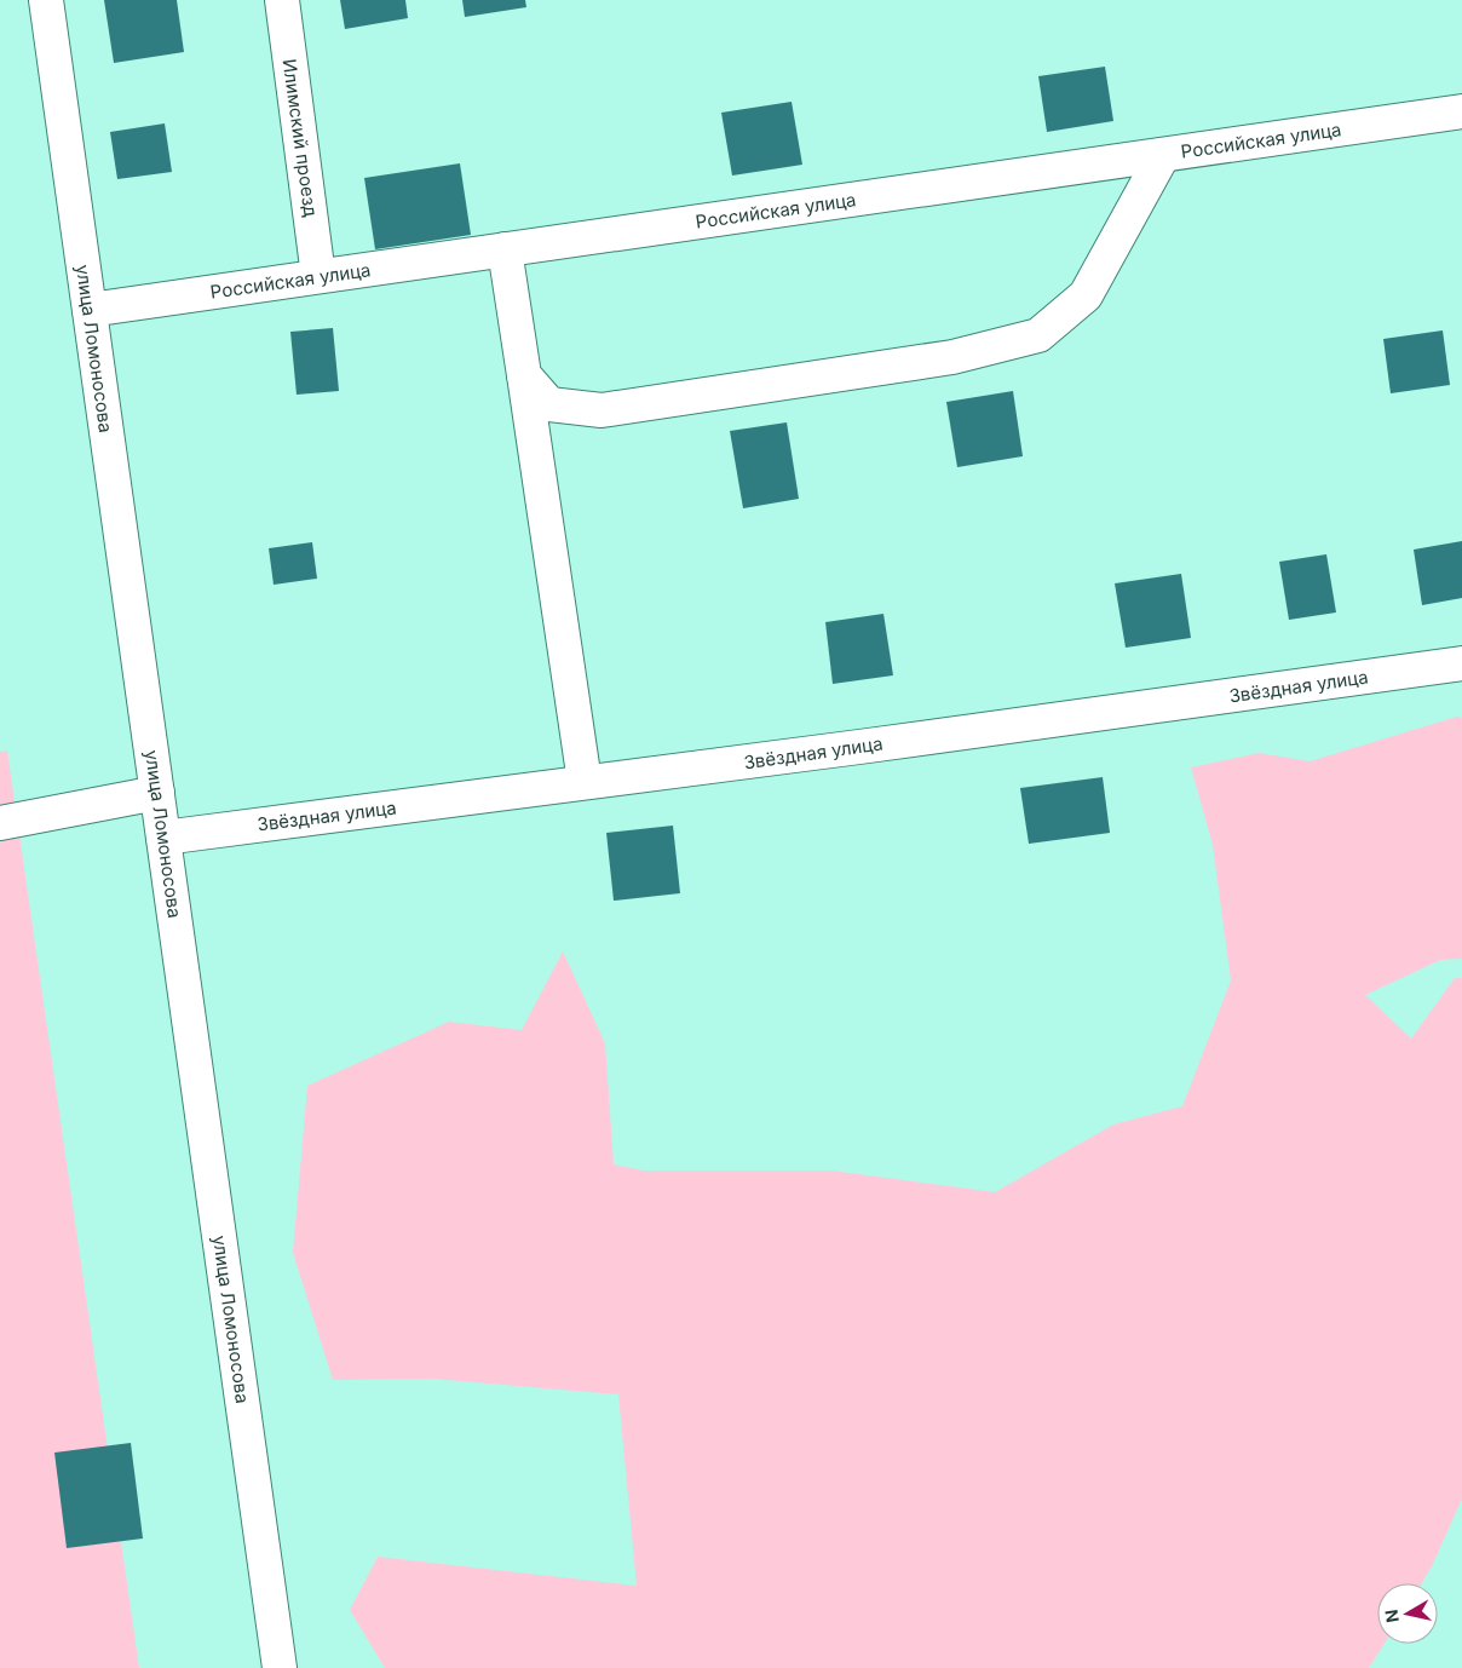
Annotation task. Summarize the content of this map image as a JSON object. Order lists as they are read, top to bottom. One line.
{"streets":{"street":["Илимский проезд","Российская улица","улица Ломоносова","Звёздная улица"]},"crossings":[["Илимский проезд","Российская улица"],["Российская улица","улица Ломоносова"],["улица Ломоносова","Звёздная улица"]],"north":"left"}
